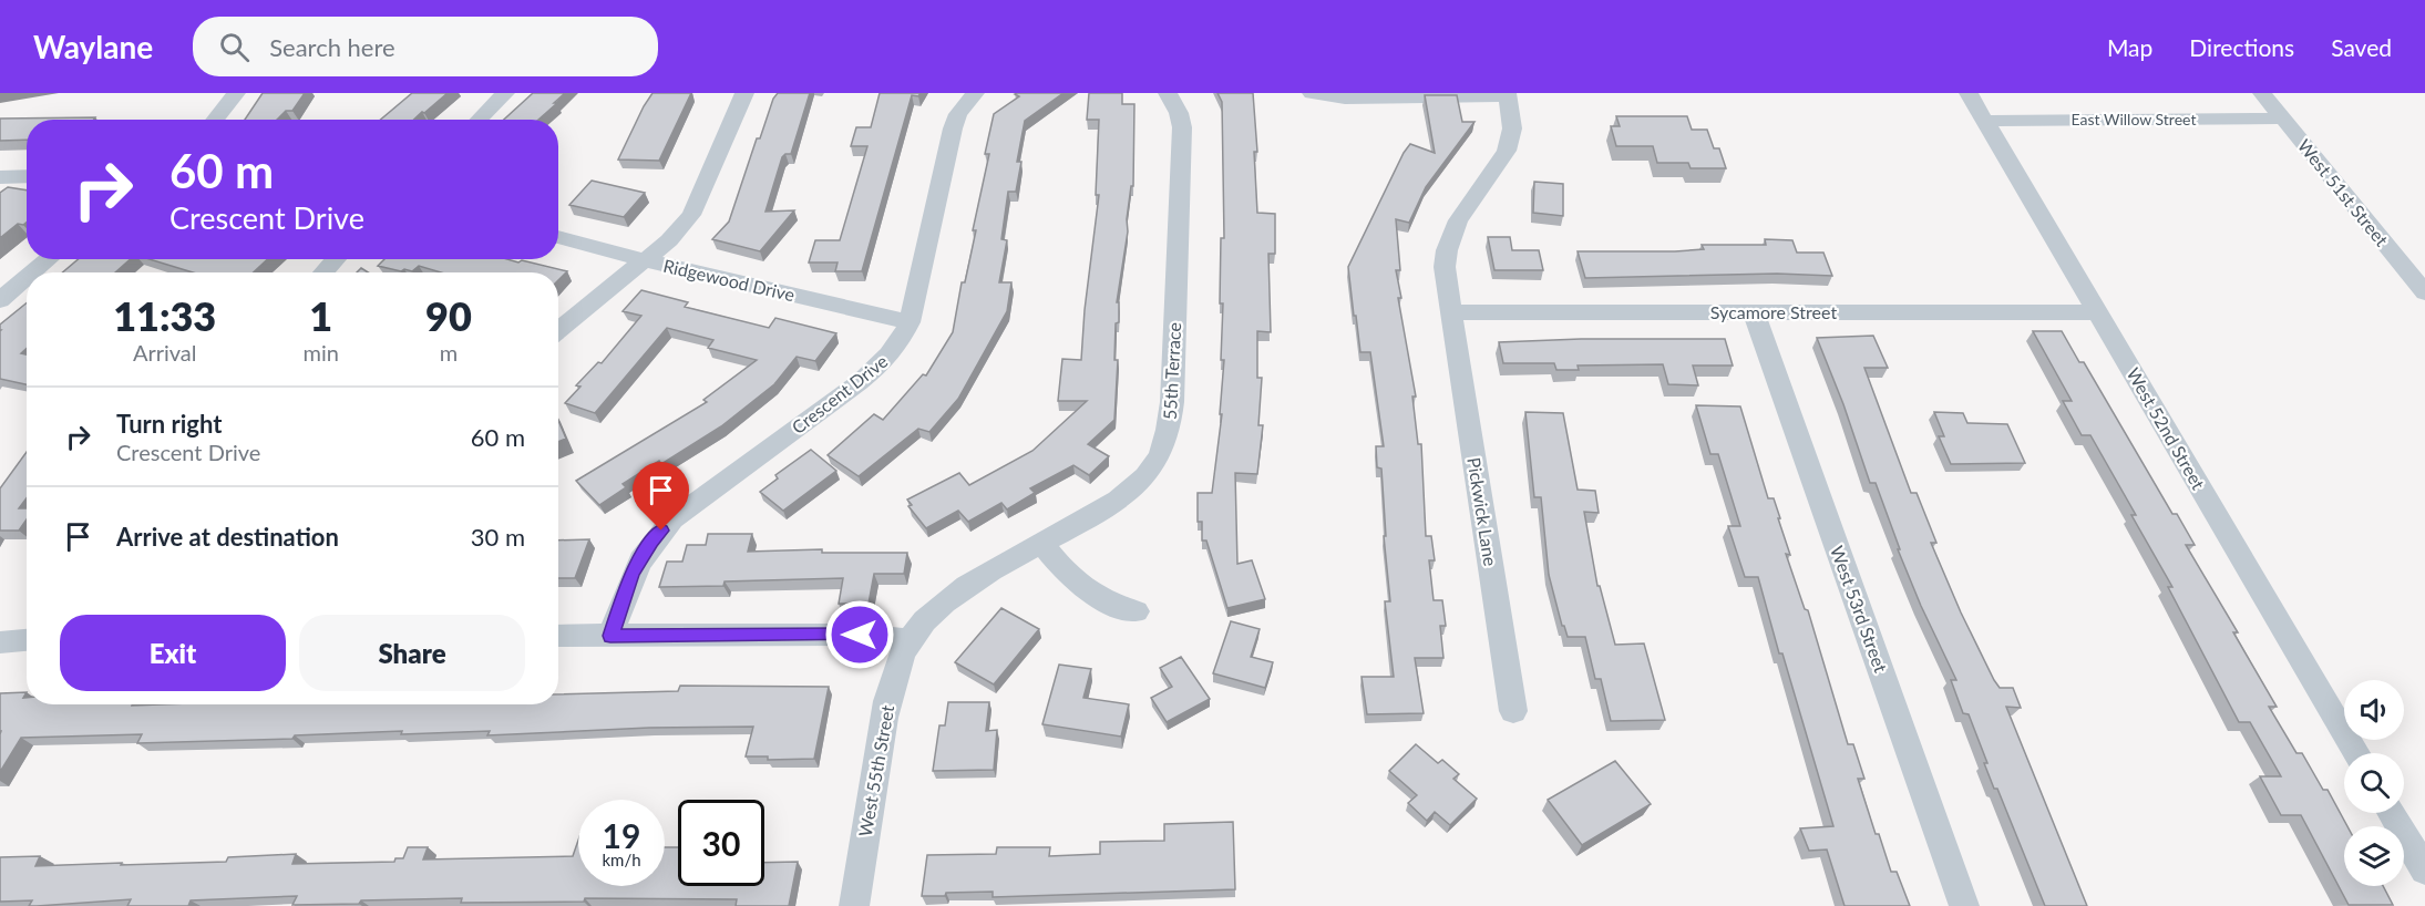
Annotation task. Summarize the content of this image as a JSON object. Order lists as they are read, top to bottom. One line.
{"streets":{"street":["East Willow Street","West 51st Street","Ridgewood Drive","Sycamore Street","55th Terrace","Crescent Drive","West 52nd Street","Pickwick Lane","West 53rd Street","West 55th Street"]},"crossings":[["East Willow Street","West 51st Street"],["East Willow Street","West 52nd Street"],["Ridgewood Drive","Crescent Drive"],["Sycamore Street","West 52nd Street"],["Sycamore Street","Pickwick Lane"],["Sycamore Street","West 53rd Street"],["55th Terrace","West 55th Street"]],"page":{"header":"Waylane","search":"Search here","nav":["Map","Directions","Saved"],"turn":["60 m","Crescent Drive"],"eta":["11:33","Arrival","1","min","90","m"],"list":[{"name":"Turn right","note":"Crescent Drive","value":"60 m"},{"name":"Arrive at destination","value":"30 m"}],"buttons":["Exit","Share"],"speed":"19 km/h","limit":"30"}}
